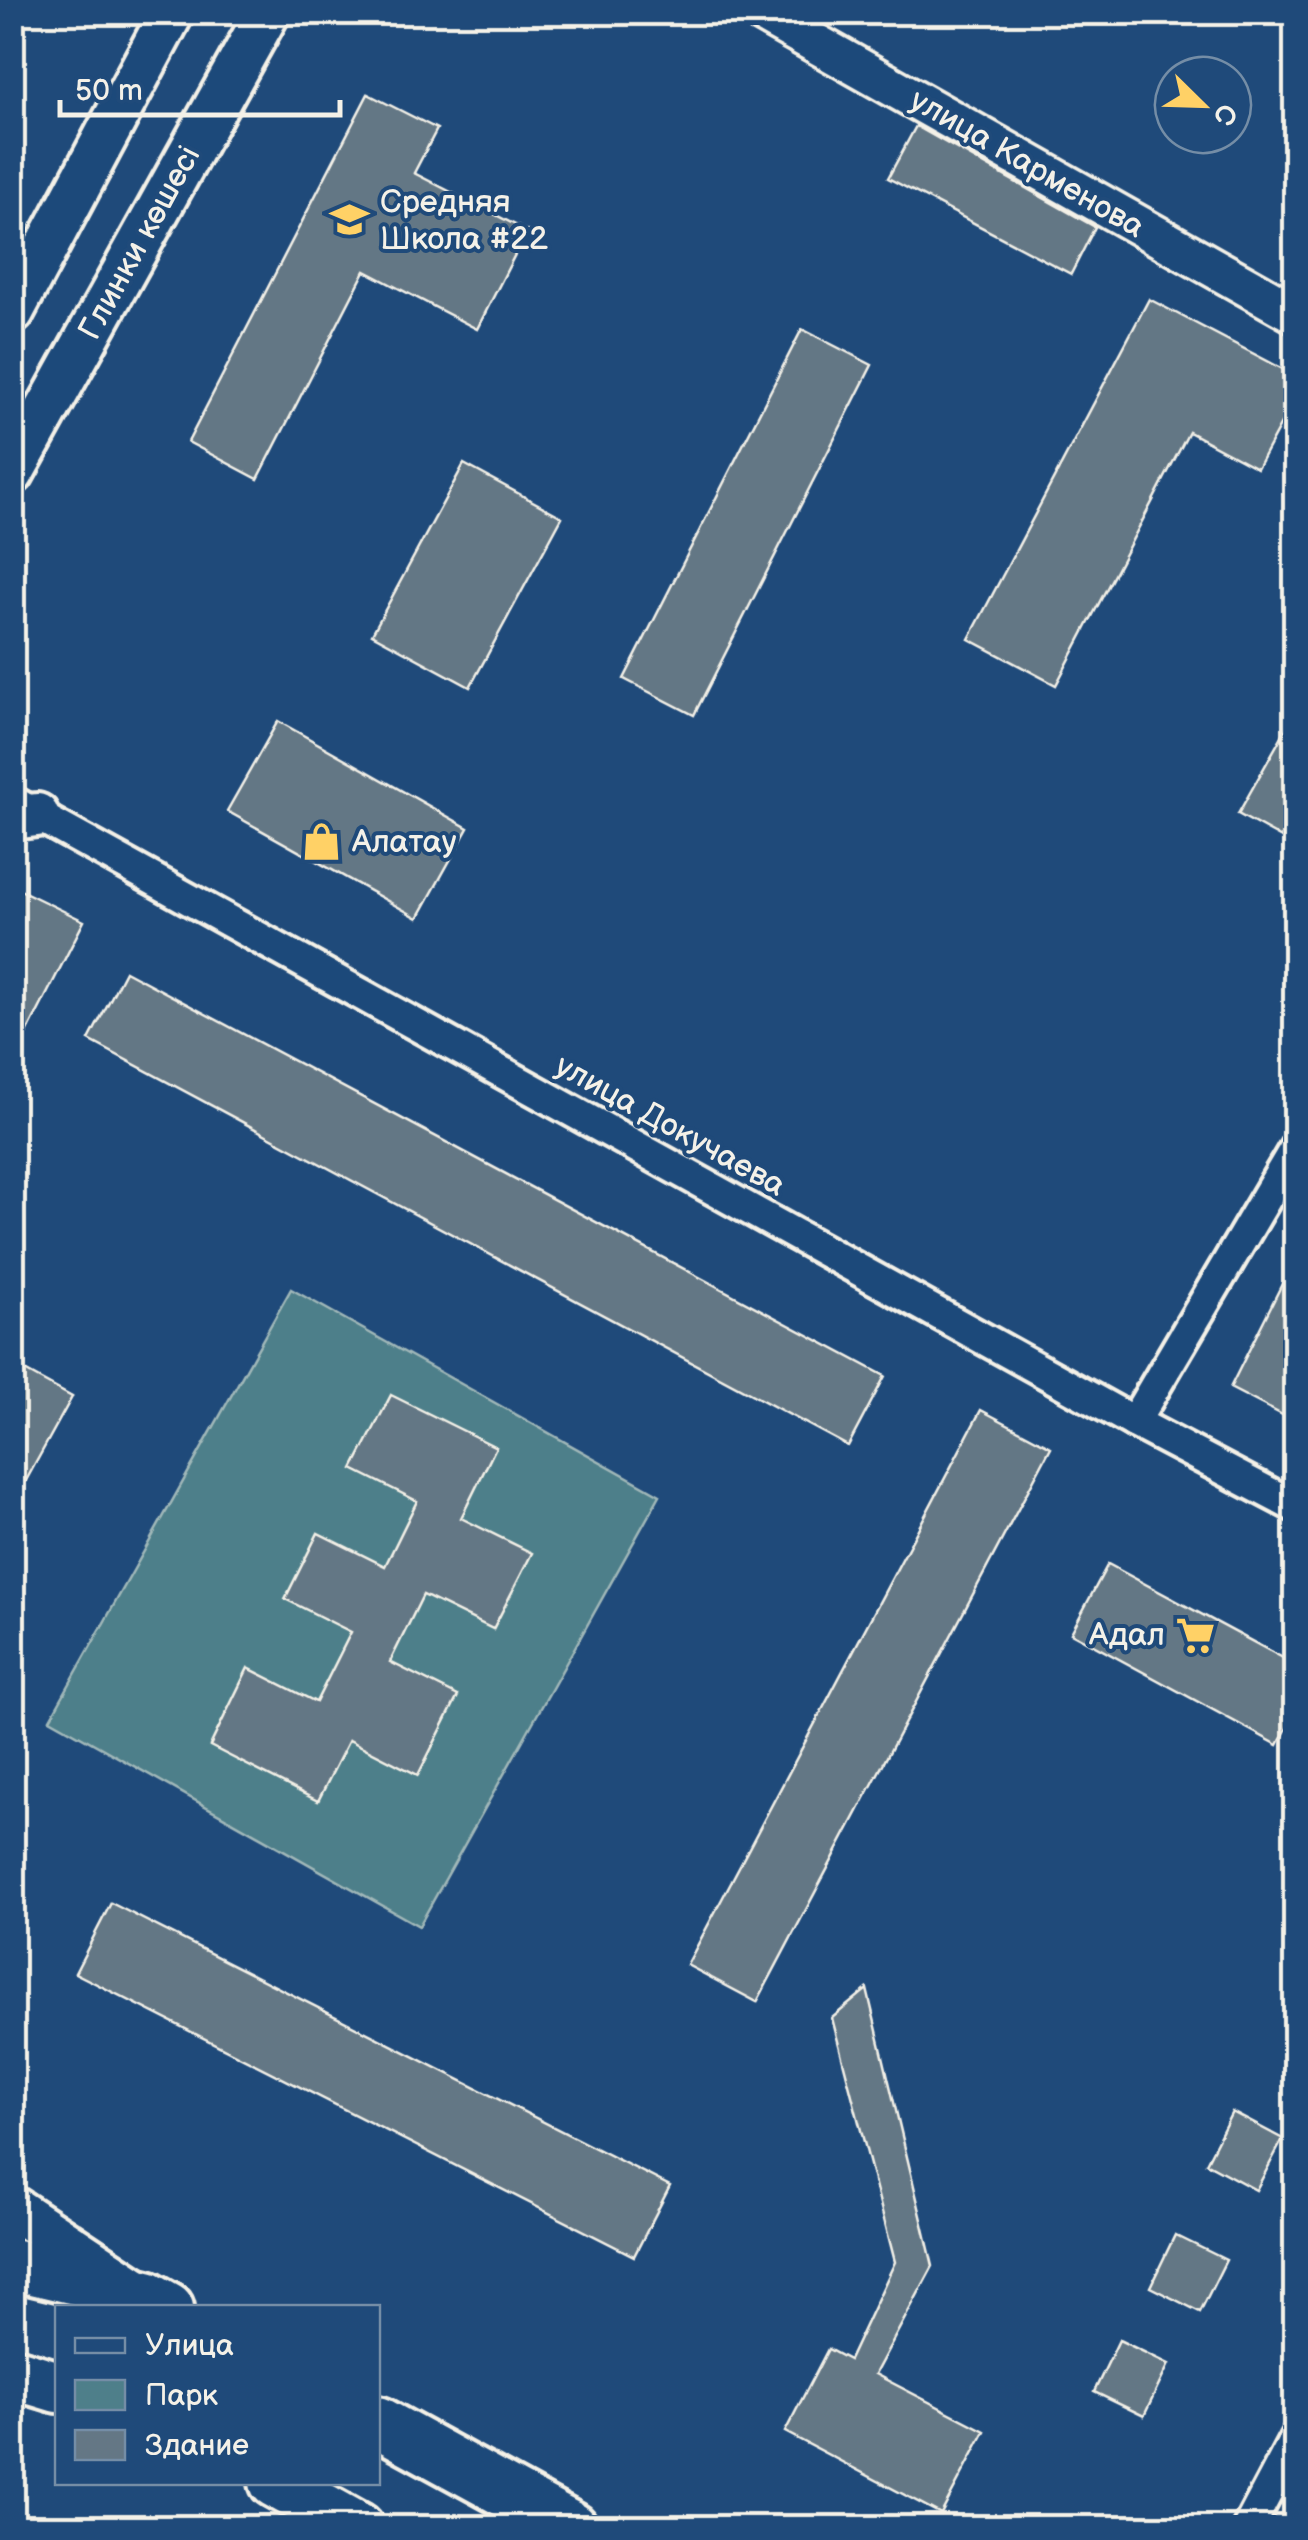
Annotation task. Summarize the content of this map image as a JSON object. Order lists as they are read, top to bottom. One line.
{"streets":{"main road":["Глинки көшесі"],"street":["улица Карменова","улица Докучаева"]},"places":{"school or university":["Средняя Школа #22"],"shop":["Алатау"],"supermarket":["Адал"]},"legend":["Улица","Парк","Здание"],"scale_bar":"50 m","north":"bottom right"}
